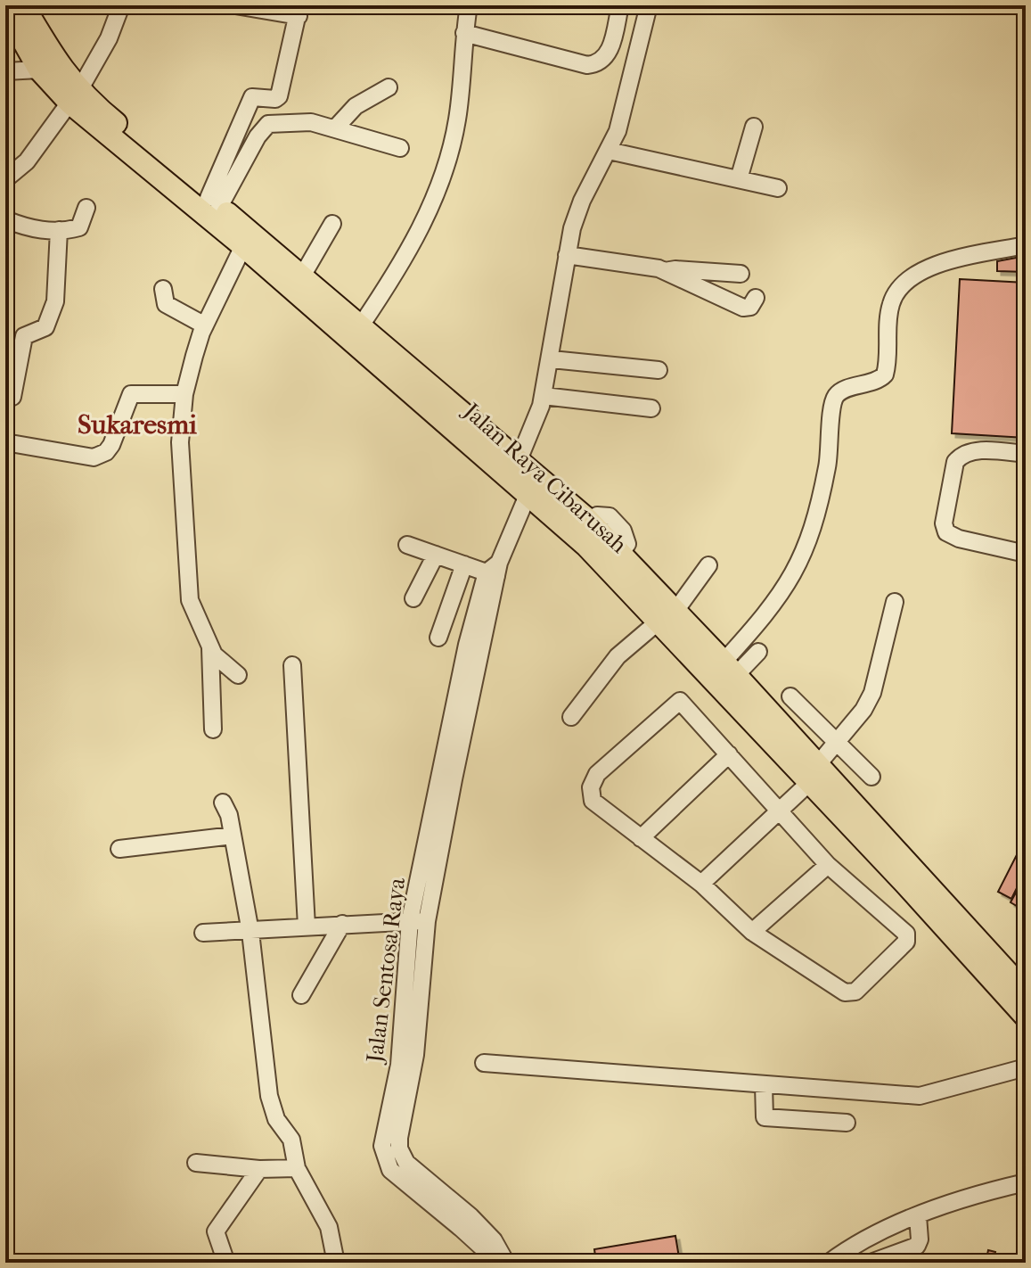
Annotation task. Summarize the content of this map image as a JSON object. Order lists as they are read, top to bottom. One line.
{"streets":{"main road":["Jalan Raya Cibarusah"],"street":["Jalan Sentosa Raya"]},"crossings":[["Jalan Raya Cibarusah","Jalan Sentosa Raya"]],"districts":["Sukaresmi"]}
